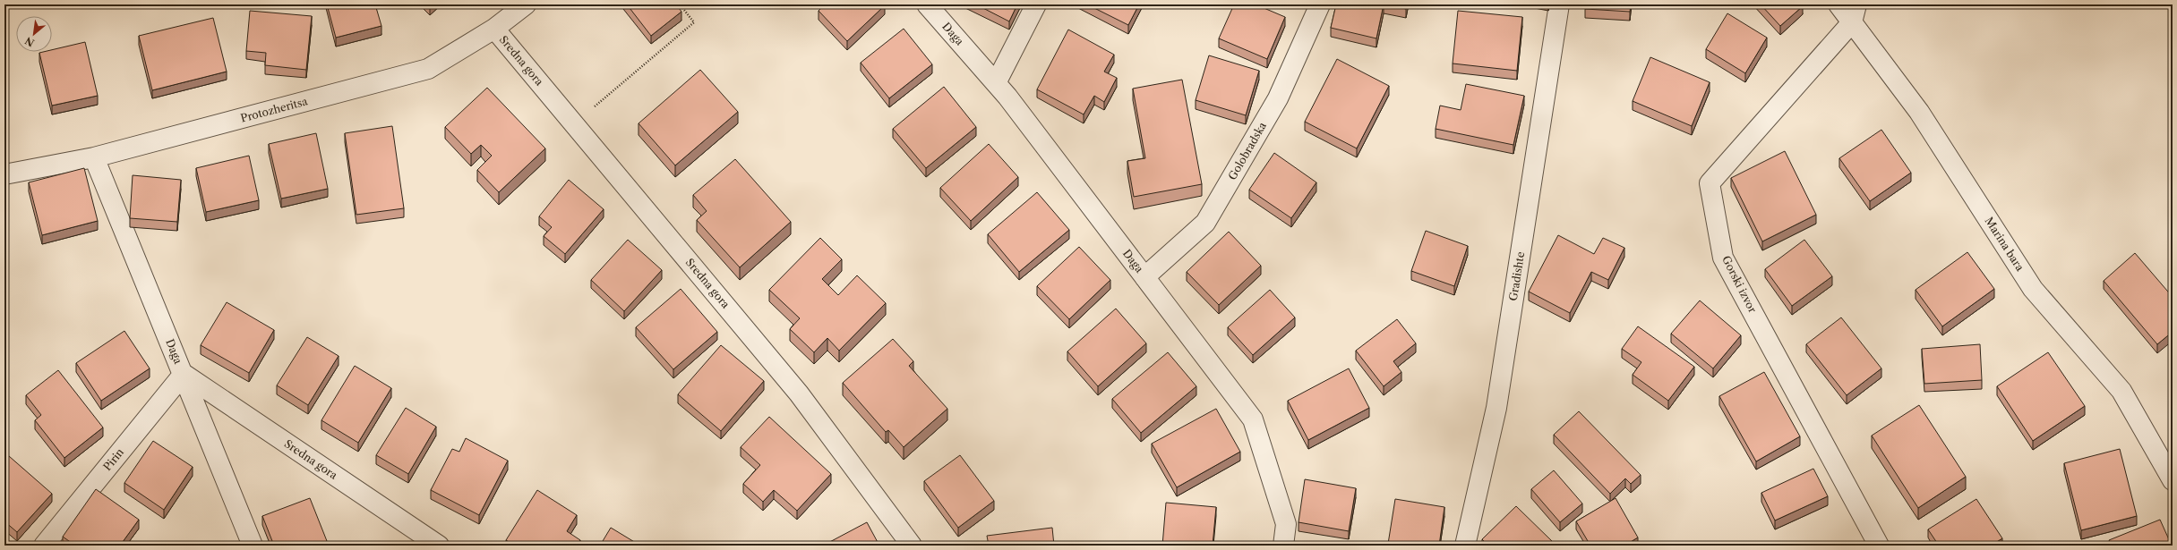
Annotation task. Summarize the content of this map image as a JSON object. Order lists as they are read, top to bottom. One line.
{"streets":{"street":["Daga","Sredna gora","Protozheritsa","Golobradska","Marina bara","Gradishte","Gorski izvor","Pirin"]},"crossings":[["Daga","Sredna gora"],["Daga","Protozheritsa"],["Daga","Golobradska"],["Daga","Pirin"],["Sredna gora","Protozheritsa"],["Sredna gora","Pirin"],["Marina bara","Gorski izvor"]],"north":"bottom left"}
